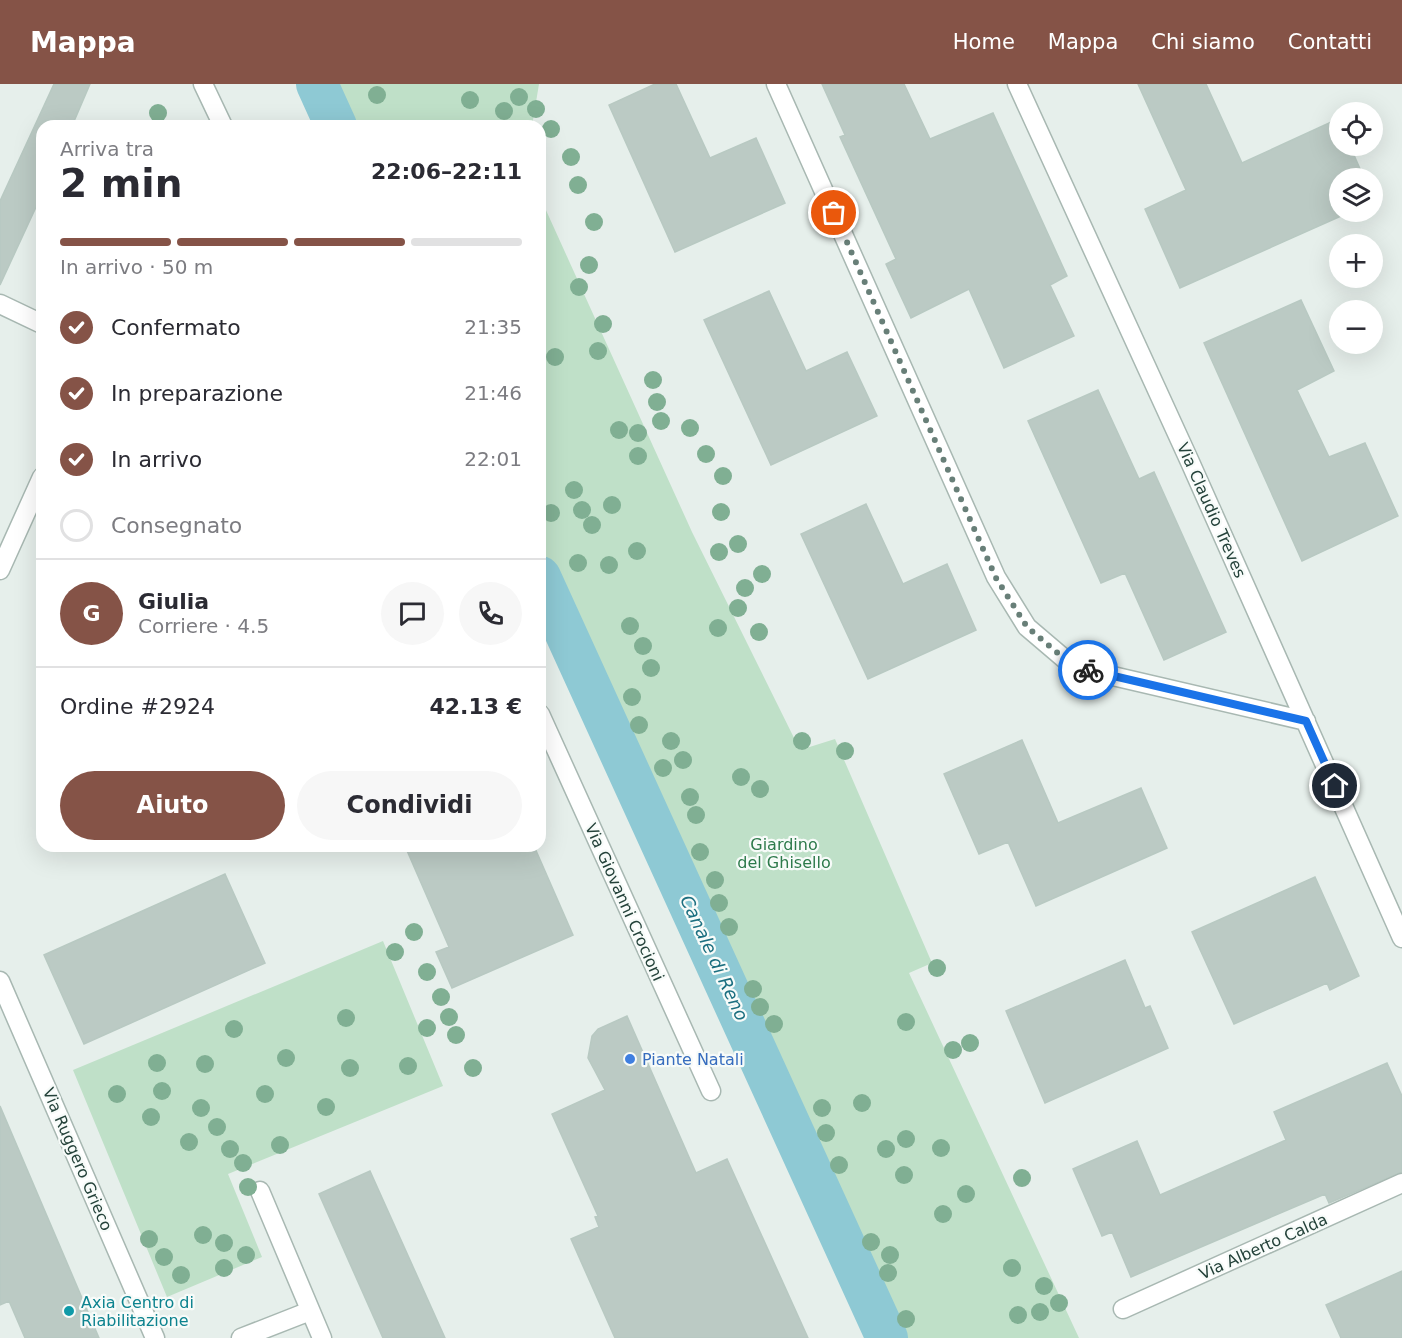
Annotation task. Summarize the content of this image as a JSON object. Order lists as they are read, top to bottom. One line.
{"streets":{"street":["Via Claudio Treves","Via Giovanni Crocioni","Via Ruggero Grieco","Via Alberto Calda"]},"water":["Canale di Reno"],"parks":["Giardino del Ghisello"],"places":["Piante Natali","Axia Centro di Riabilitazione"],"page":{"header":"Mappa","nav":["Home","Mappa","Chi siamo","Contatti"],"map_buttons":["+","−"],"heading":["2 min","Arriva tra","22:06–22:11"],"panel":["Giulia","Corriere · 4.5","Ordine #2924","42.13 €"],"bar":"In arrivo · 50 m","list":[["Confermato","21:35"],["In preparazione","21:46"],["In arrivo","22:01"],"Consegnato"],"round":"G","buttons":["Aiuto","Condividi"]}}
